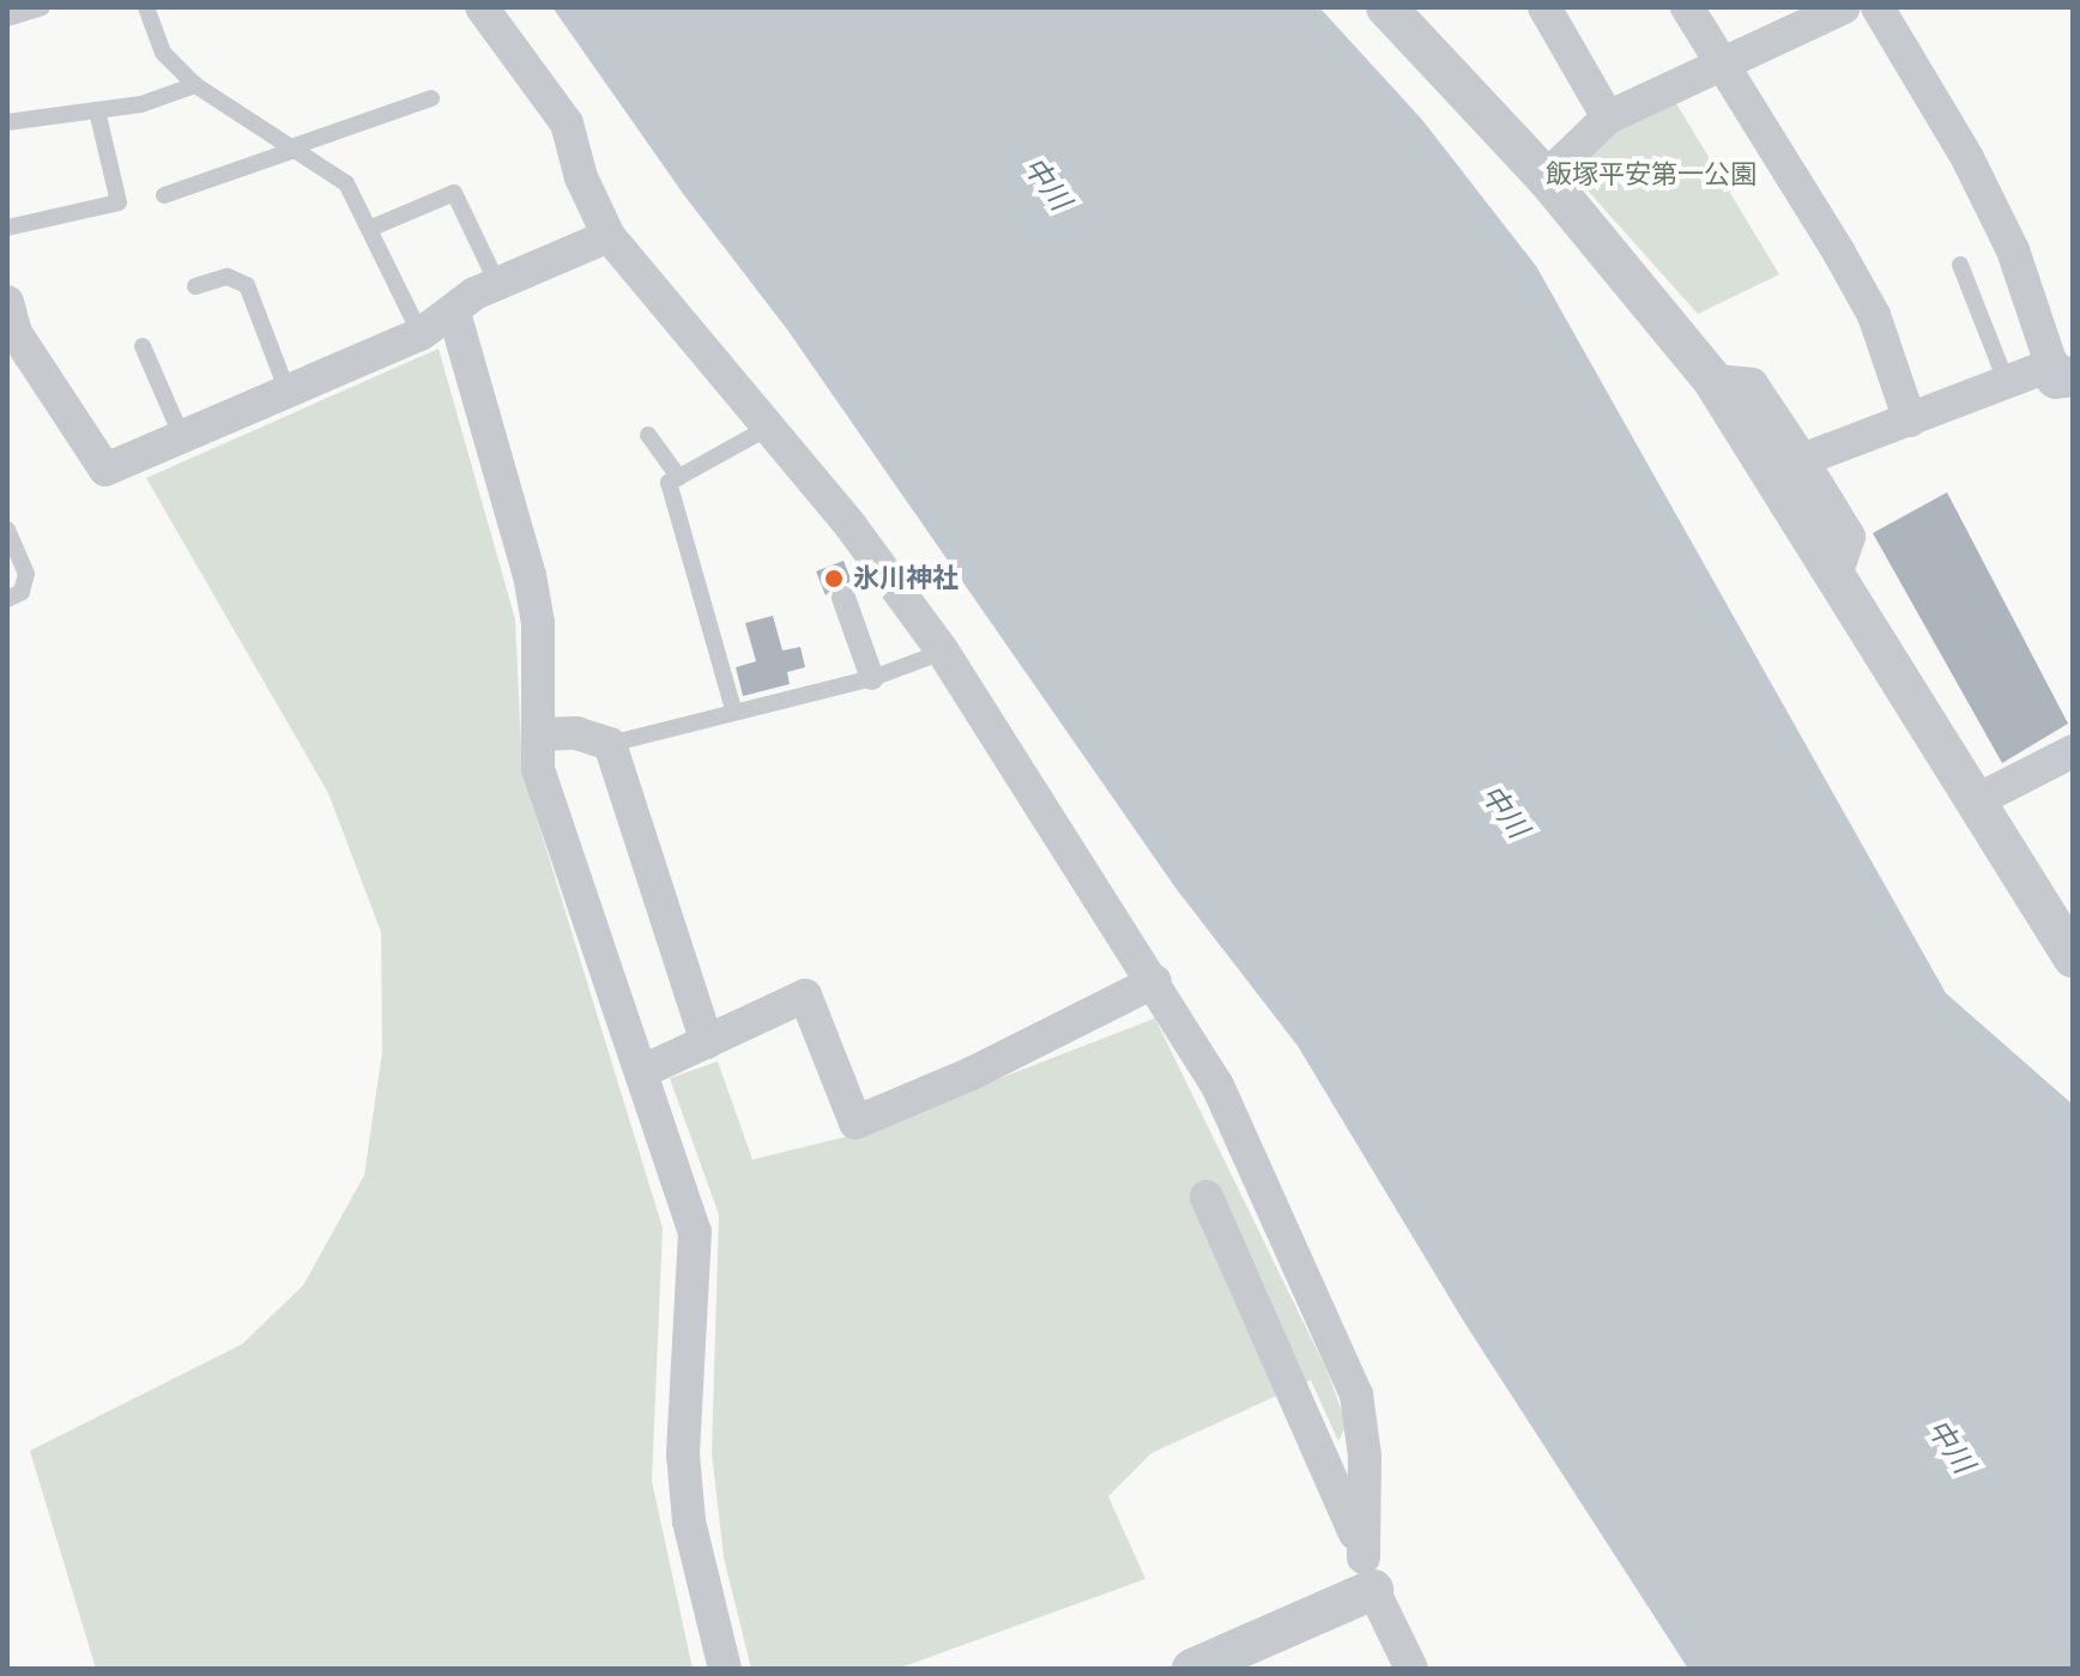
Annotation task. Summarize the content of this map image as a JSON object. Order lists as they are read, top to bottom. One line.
{"water":["中川"],"parks":["飯塚平安第一公園"],"places":["氷川神社"]}
